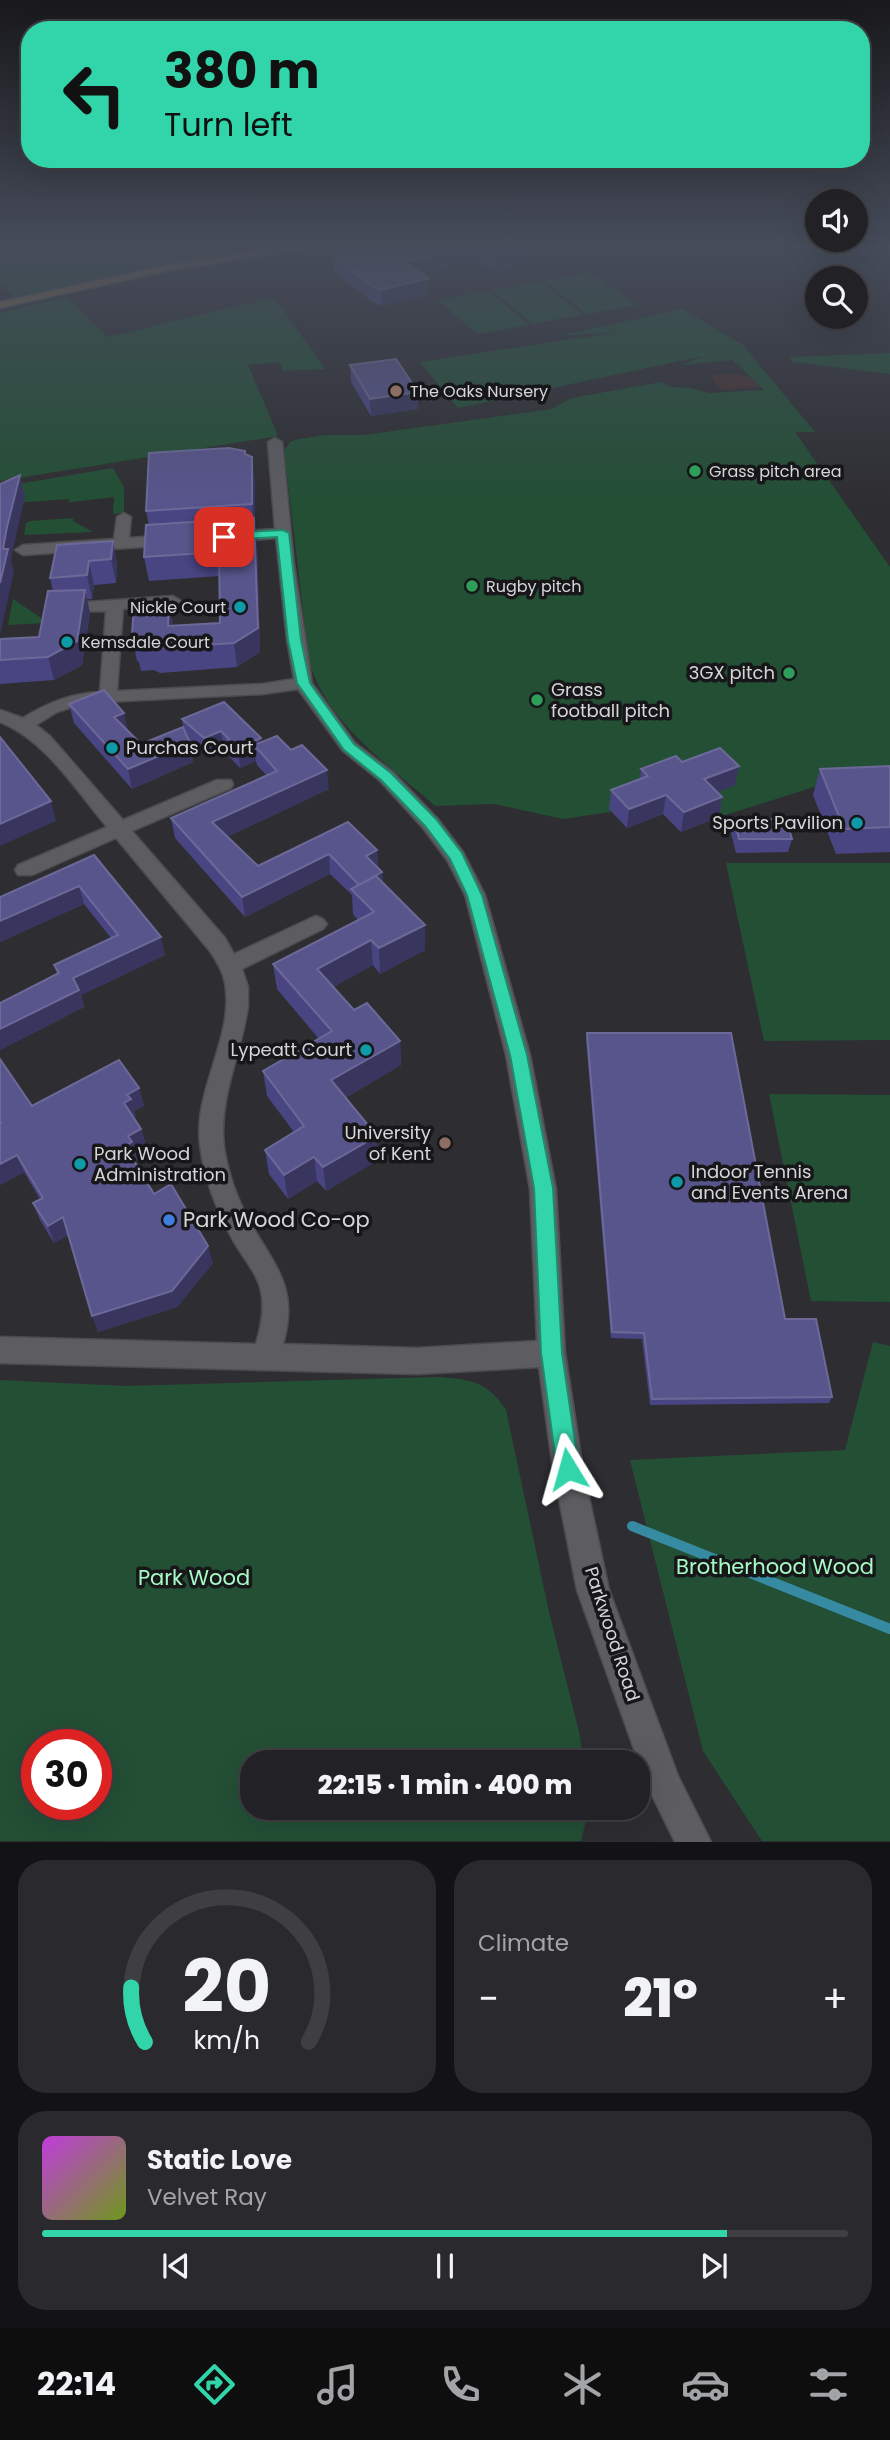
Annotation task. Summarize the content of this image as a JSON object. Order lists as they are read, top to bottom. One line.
{"streets":{"street":["Parkwood Road"]},"parks":["Brotherhood Wood","Park Wood"],"places":["The Oaks Nursery","Grass pitch area","Rugby pitch","Nickle Court","Kemsdale Court","3GX pitch","Grass football pitch","Purchas Court","Sports Pavilion","Lypeatt Court","University of Kent","Park Wood Administration","Indoor Tennis and Events Arena","Park Wood Co-op"],"page":{"turn":["380 m","Turn left"],"limit":"30","trip":"22:15 · 1 min · 400 m","tile":"Climate","heat":["−","21°","+"],"song":["Static Love","Velvet Ray"],"tabs":"22:14","gauge":["20","km/h"]}}
